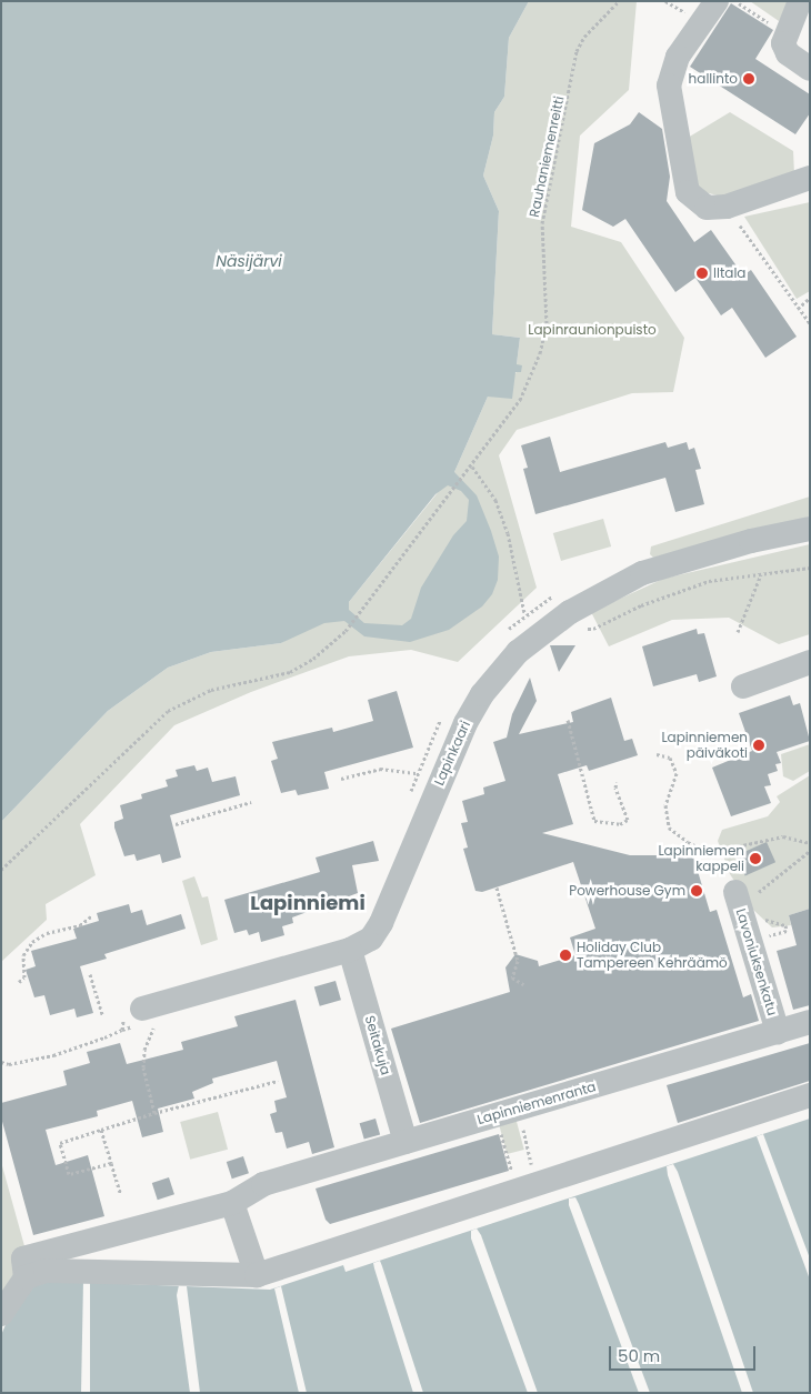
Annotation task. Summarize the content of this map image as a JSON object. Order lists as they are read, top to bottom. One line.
{"streets":{"street":["Lapinkaari","Lavoniuksenkatu","Seitakuja","Lapinniemenranta"],"path":["Rauhaniemenreitti"]},"crossings":[["Lapinkaari","Seitakuja"],["Lavoniuksenkatu","Lapinniemenranta"],["Seitakuja","Lapinniemenranta"]],"districts":["Lapinniemi"],"water":["Näsijärvi"],"parks":["Lapinraunionpuisto"],"places":["hallinto","Iltala","Lapinniemen päiväkoti","Lapinniemen kappeli","Powerhouse Gym","Holiday Club Tampereen Kehräämö"],"scale_bar":"50 m"}
